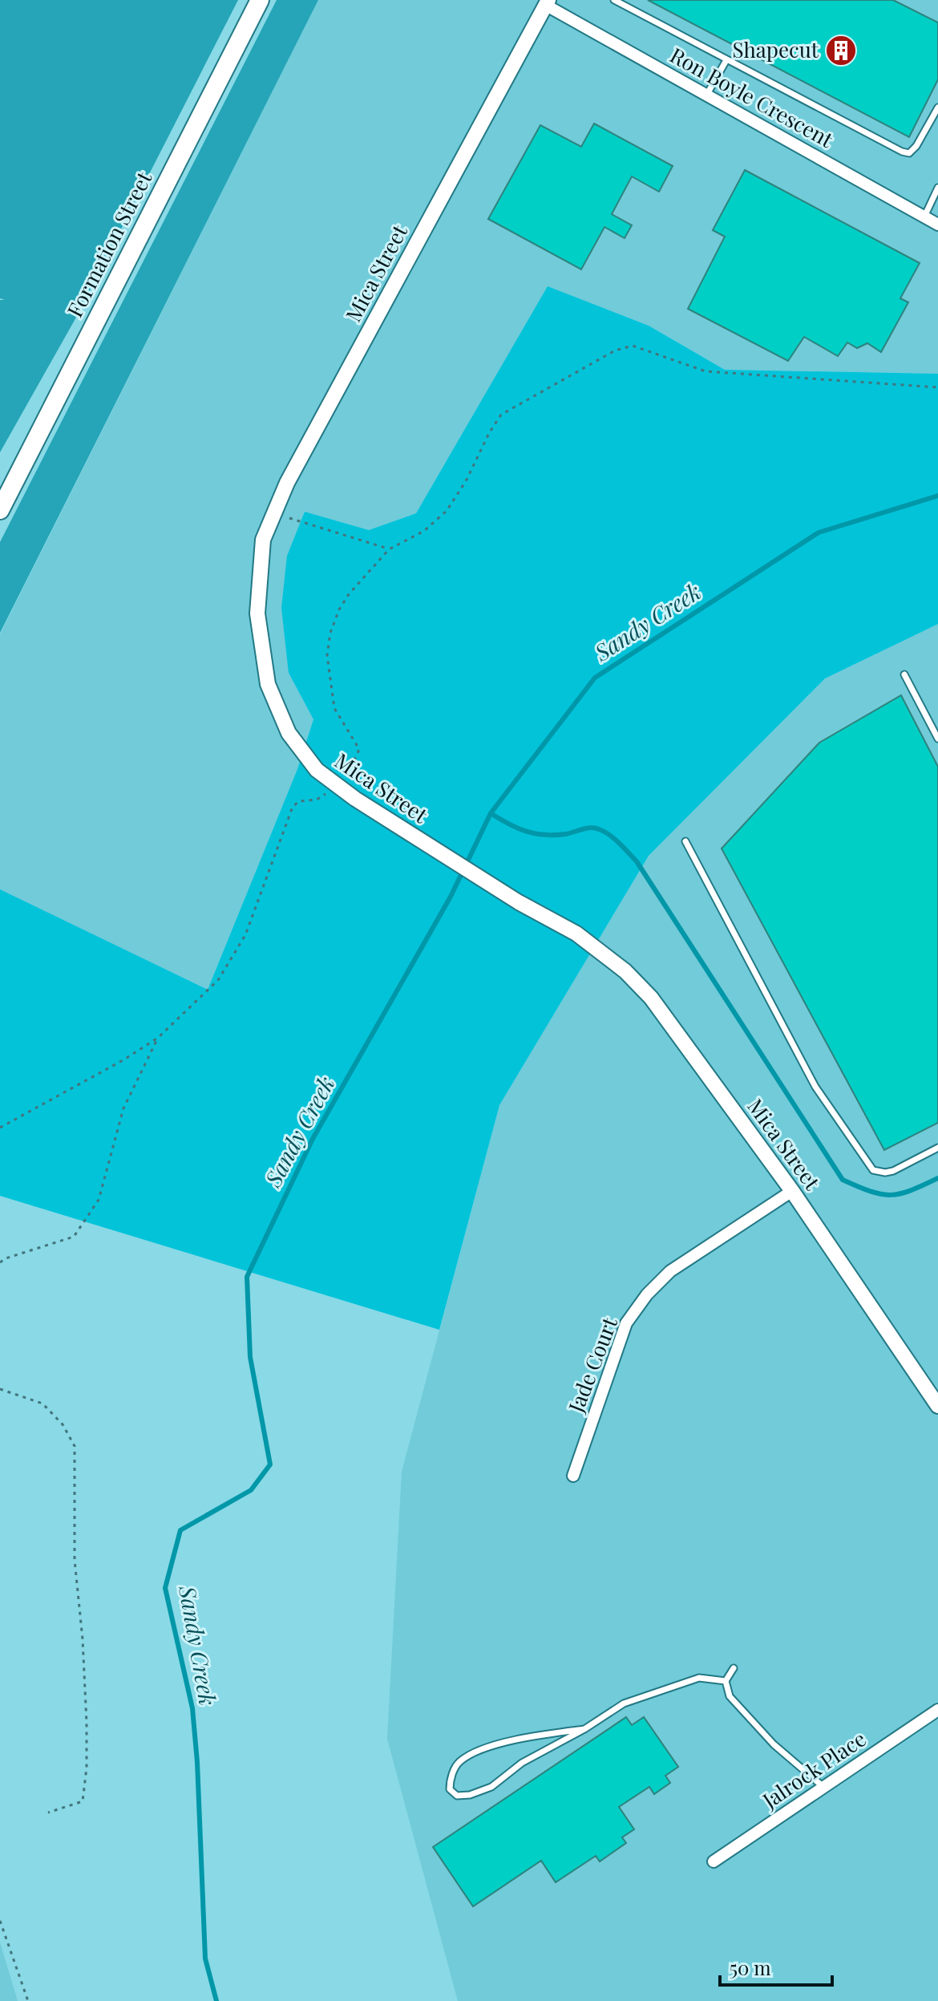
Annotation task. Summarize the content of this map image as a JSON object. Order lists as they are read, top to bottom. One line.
{"streets":{"main road":["Formation Street"],"street":["Ron Boyle Crescent","Mica Street","Jade Court","Jalrock Place"]},"crossings":[["Ron Boyle Crescent","Mica Street"],["Mica Street","Jade Court"]],"water":["Sandy Creek"],"places":{"building":["Shapecut"]},"scale_bar":"50 m"}
